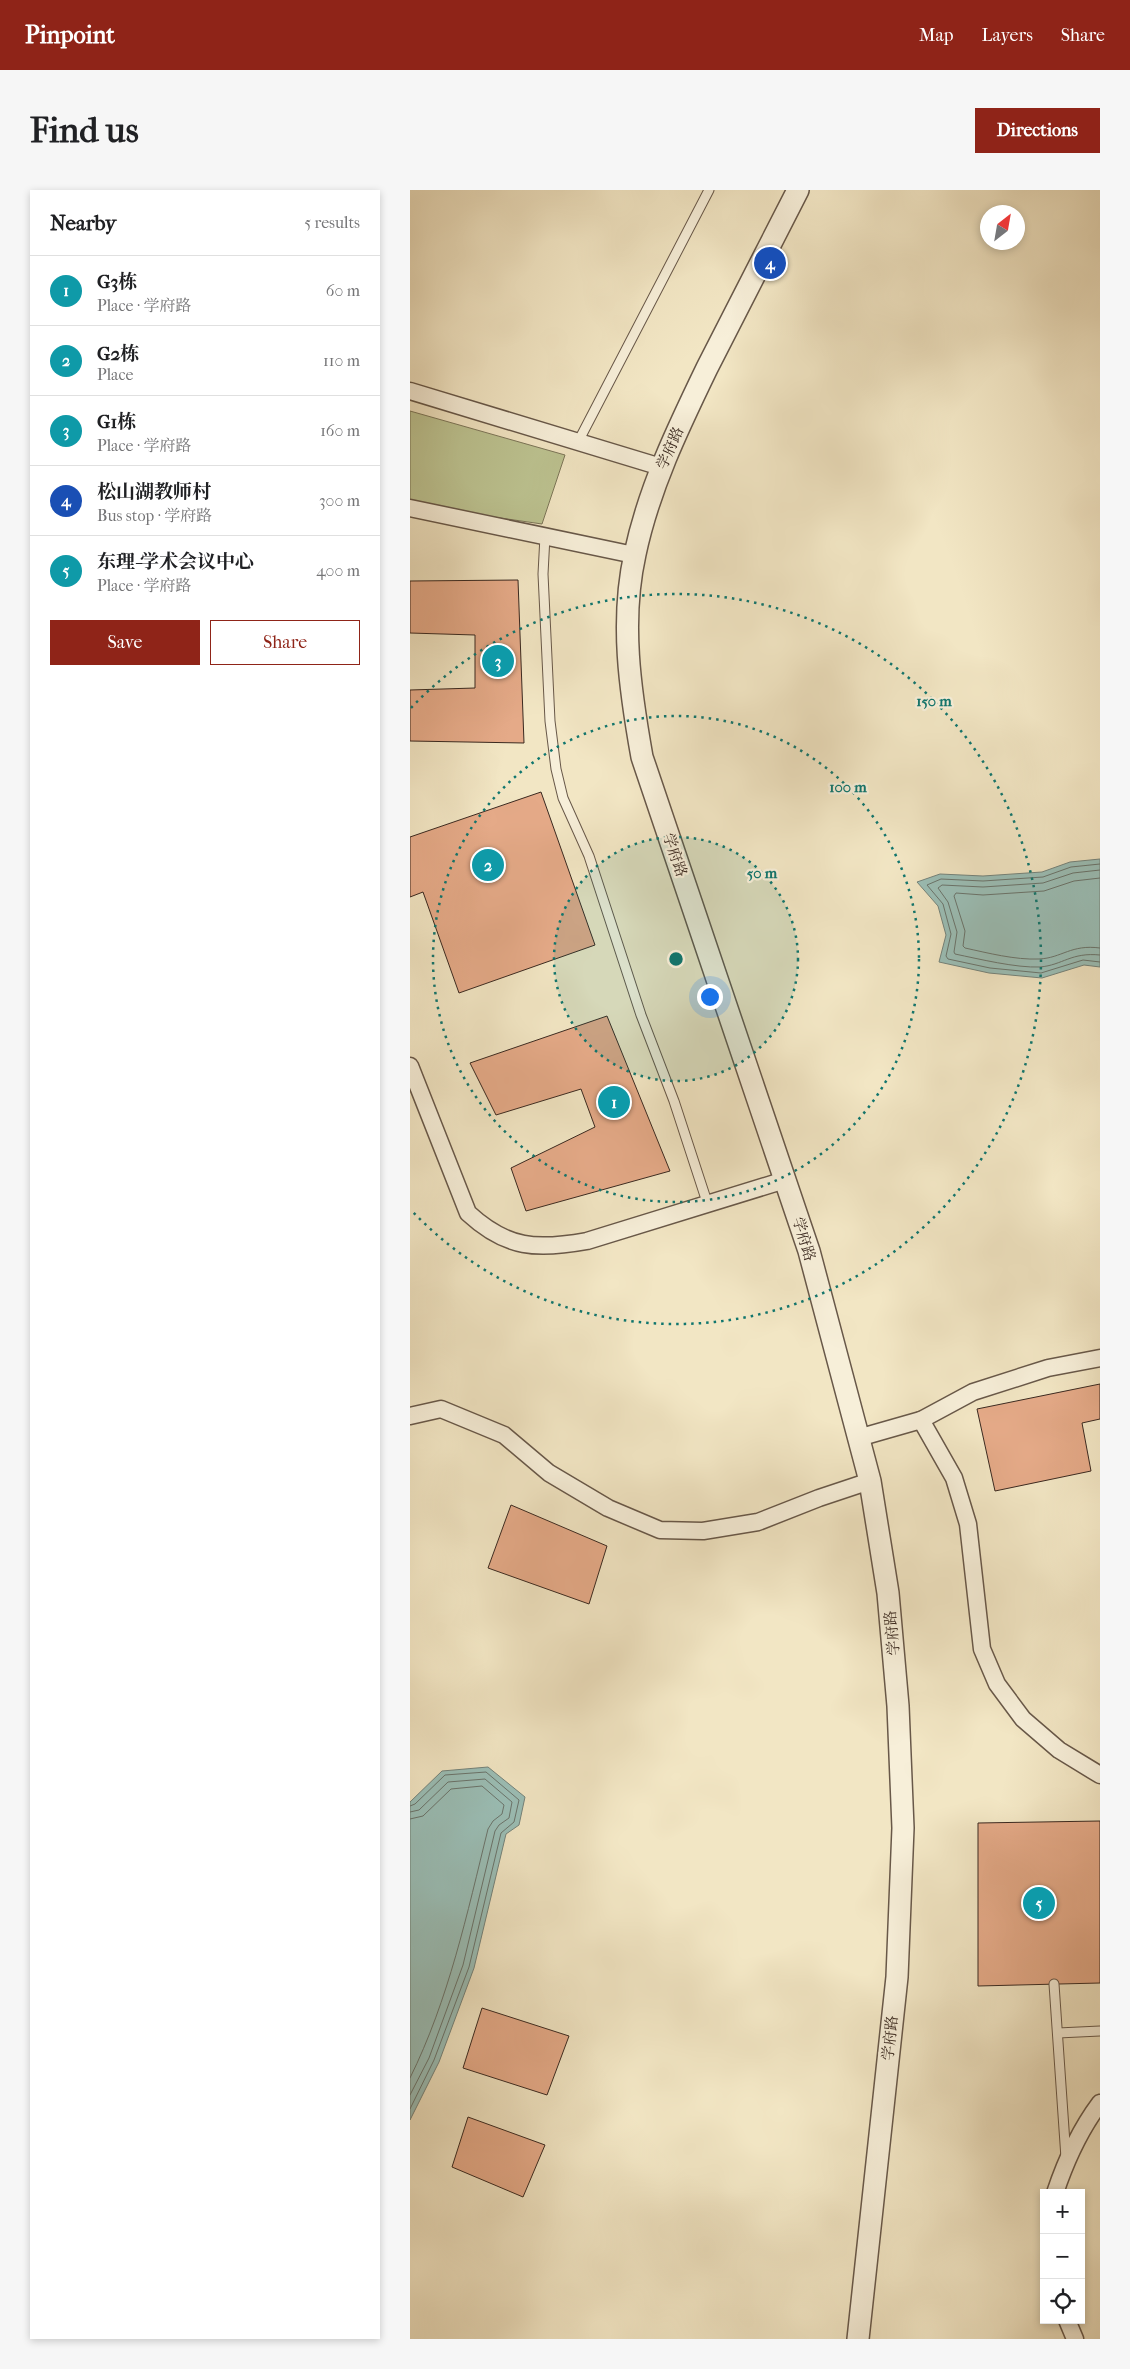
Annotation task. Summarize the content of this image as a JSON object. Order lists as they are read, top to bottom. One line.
{"streets":{"street":["学府路"]},"north":"top right","page":{"header":"Pinpoint","nav":["Map","Layers","Share"],"buttons":["Directions",["Save","Share"]],"title":"Find us","heading":["Nearby","5 results"],"pins":["4","3","2","1","5"],"list":[{"mark":"1","name":"G3栋","note":"Place · 学府路","value":"60 m"},{"mark":"2","name":"G2栋","note":"Place","value":"110 m"},{"mark":"3","name":"G1栋","note":"Place · 学府路","value":"160 m"},{"mark":"4","name":"松山湖教师村","note":"Bus stop · 学府路","value":"300 m"},{"mark":"5","name":"东理-学术会议中心","note":"Place · 学府路","value":"400 m"}],"map_buttons":["+","−"]},"rings":["150 m","100 m","50 m"]}
